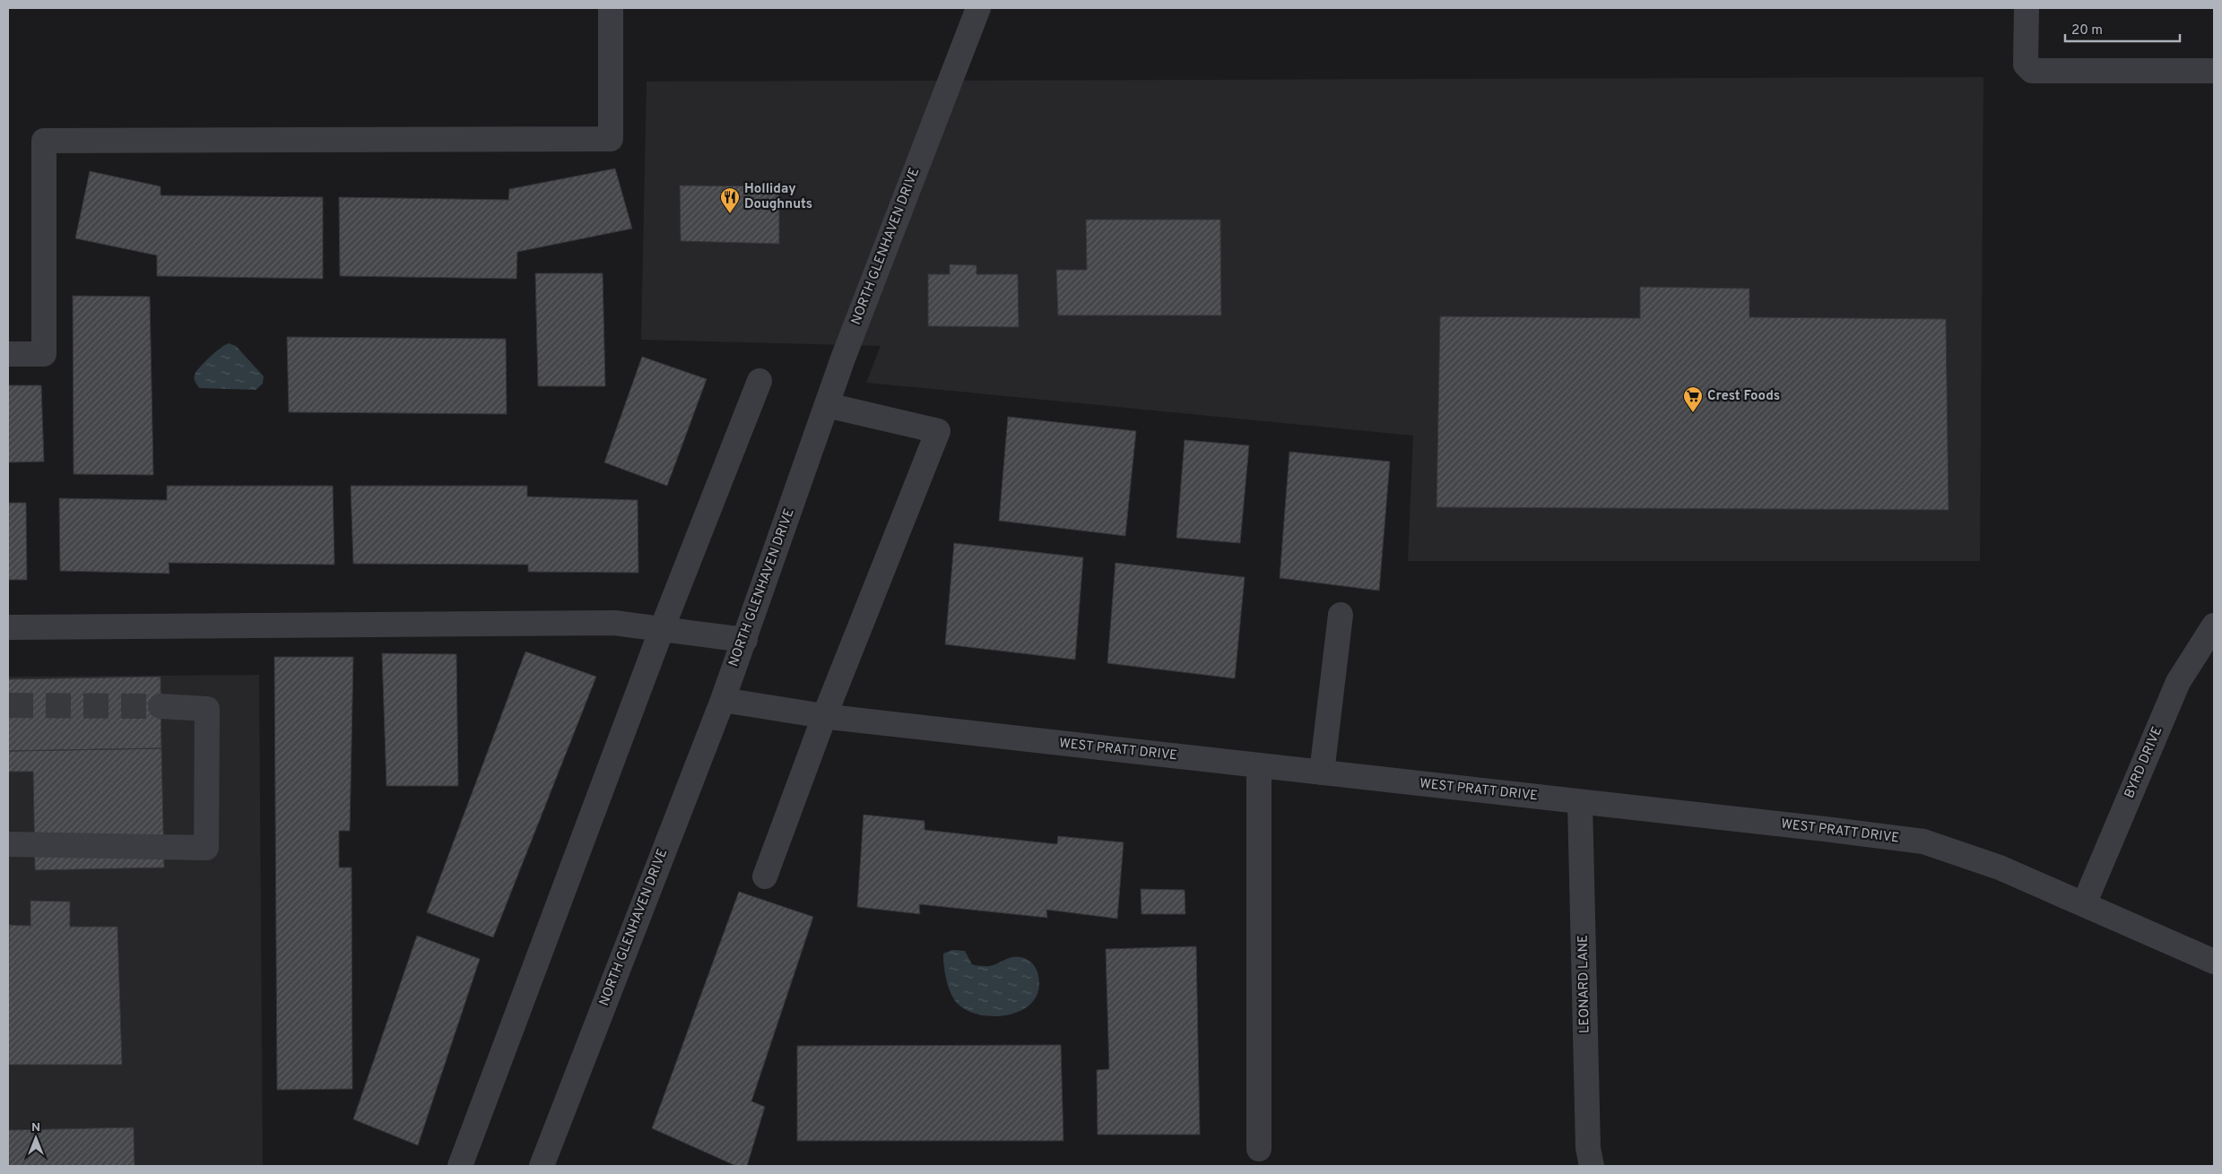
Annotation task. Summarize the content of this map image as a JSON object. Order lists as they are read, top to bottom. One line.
{"streets":{"street":["NORTH GLENHAVEN DRIVE","WEST PRATT DRIVE","BYRD DRIVE","LEONARD LANE"]},"crossings":[["NORTH GLENHAVEN DRIVE","WEST PRATT DRIVE"],["WEST PRATT DRIVE","BYRD DRIVE"],["WEST PRATT DRIVE","LEONARD LANE"]],"places":{"restaurant":["Holliday Doughnuts"],"supermarket":["Crest Foods"]},"scale_bar":"20 m","north":"top"}
